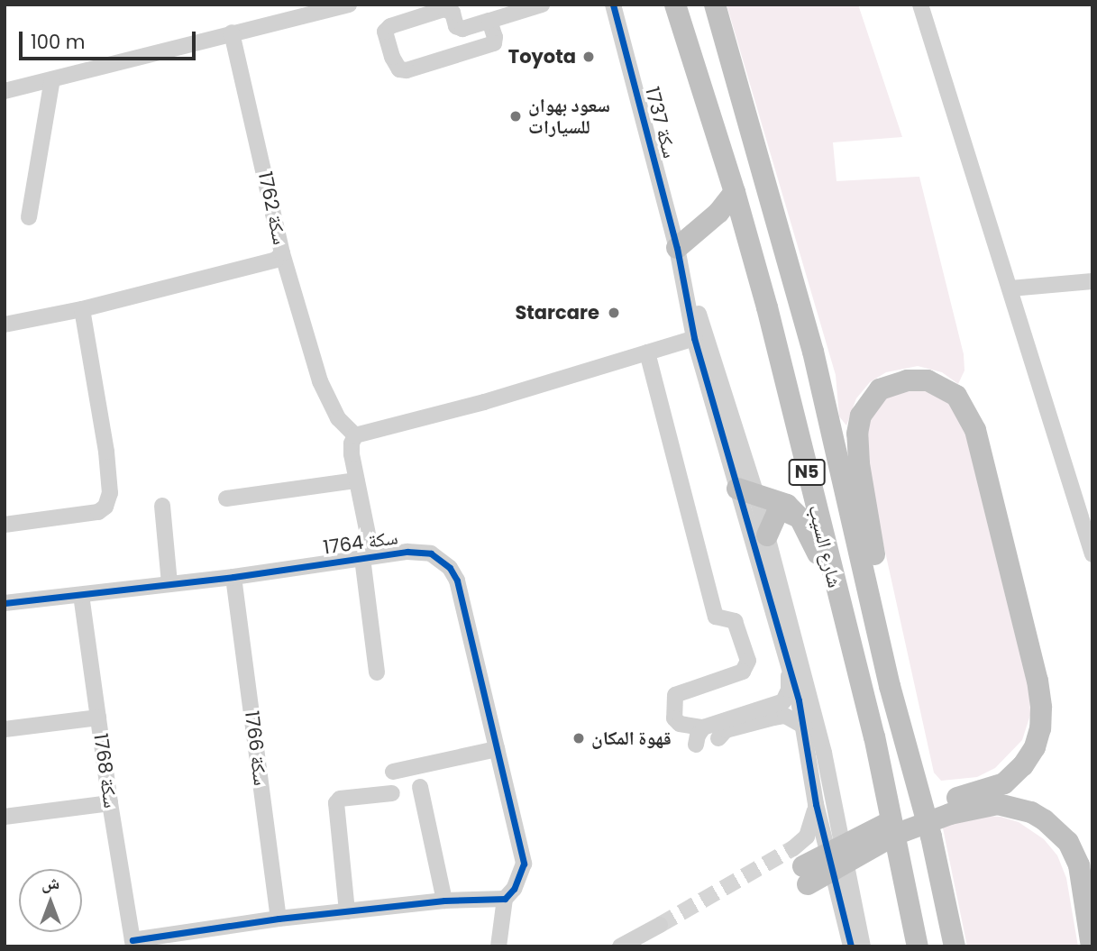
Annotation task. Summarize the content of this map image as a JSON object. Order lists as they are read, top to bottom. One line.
{"streets":{"highway":["N5","شارع السيب"],"street":["سكة 1737","سكة 1762","سكة 1764","سكة 1766","سكة 1768"]},"crossings":[["سكة 1764","سكة 1766"],["سكة 1764","سكة 1768"]],"places":["Toyota","سعود بهوان للسيارات","Starcare","قهوة المكان"],"scale_bar":"100 m","north":"top"}
